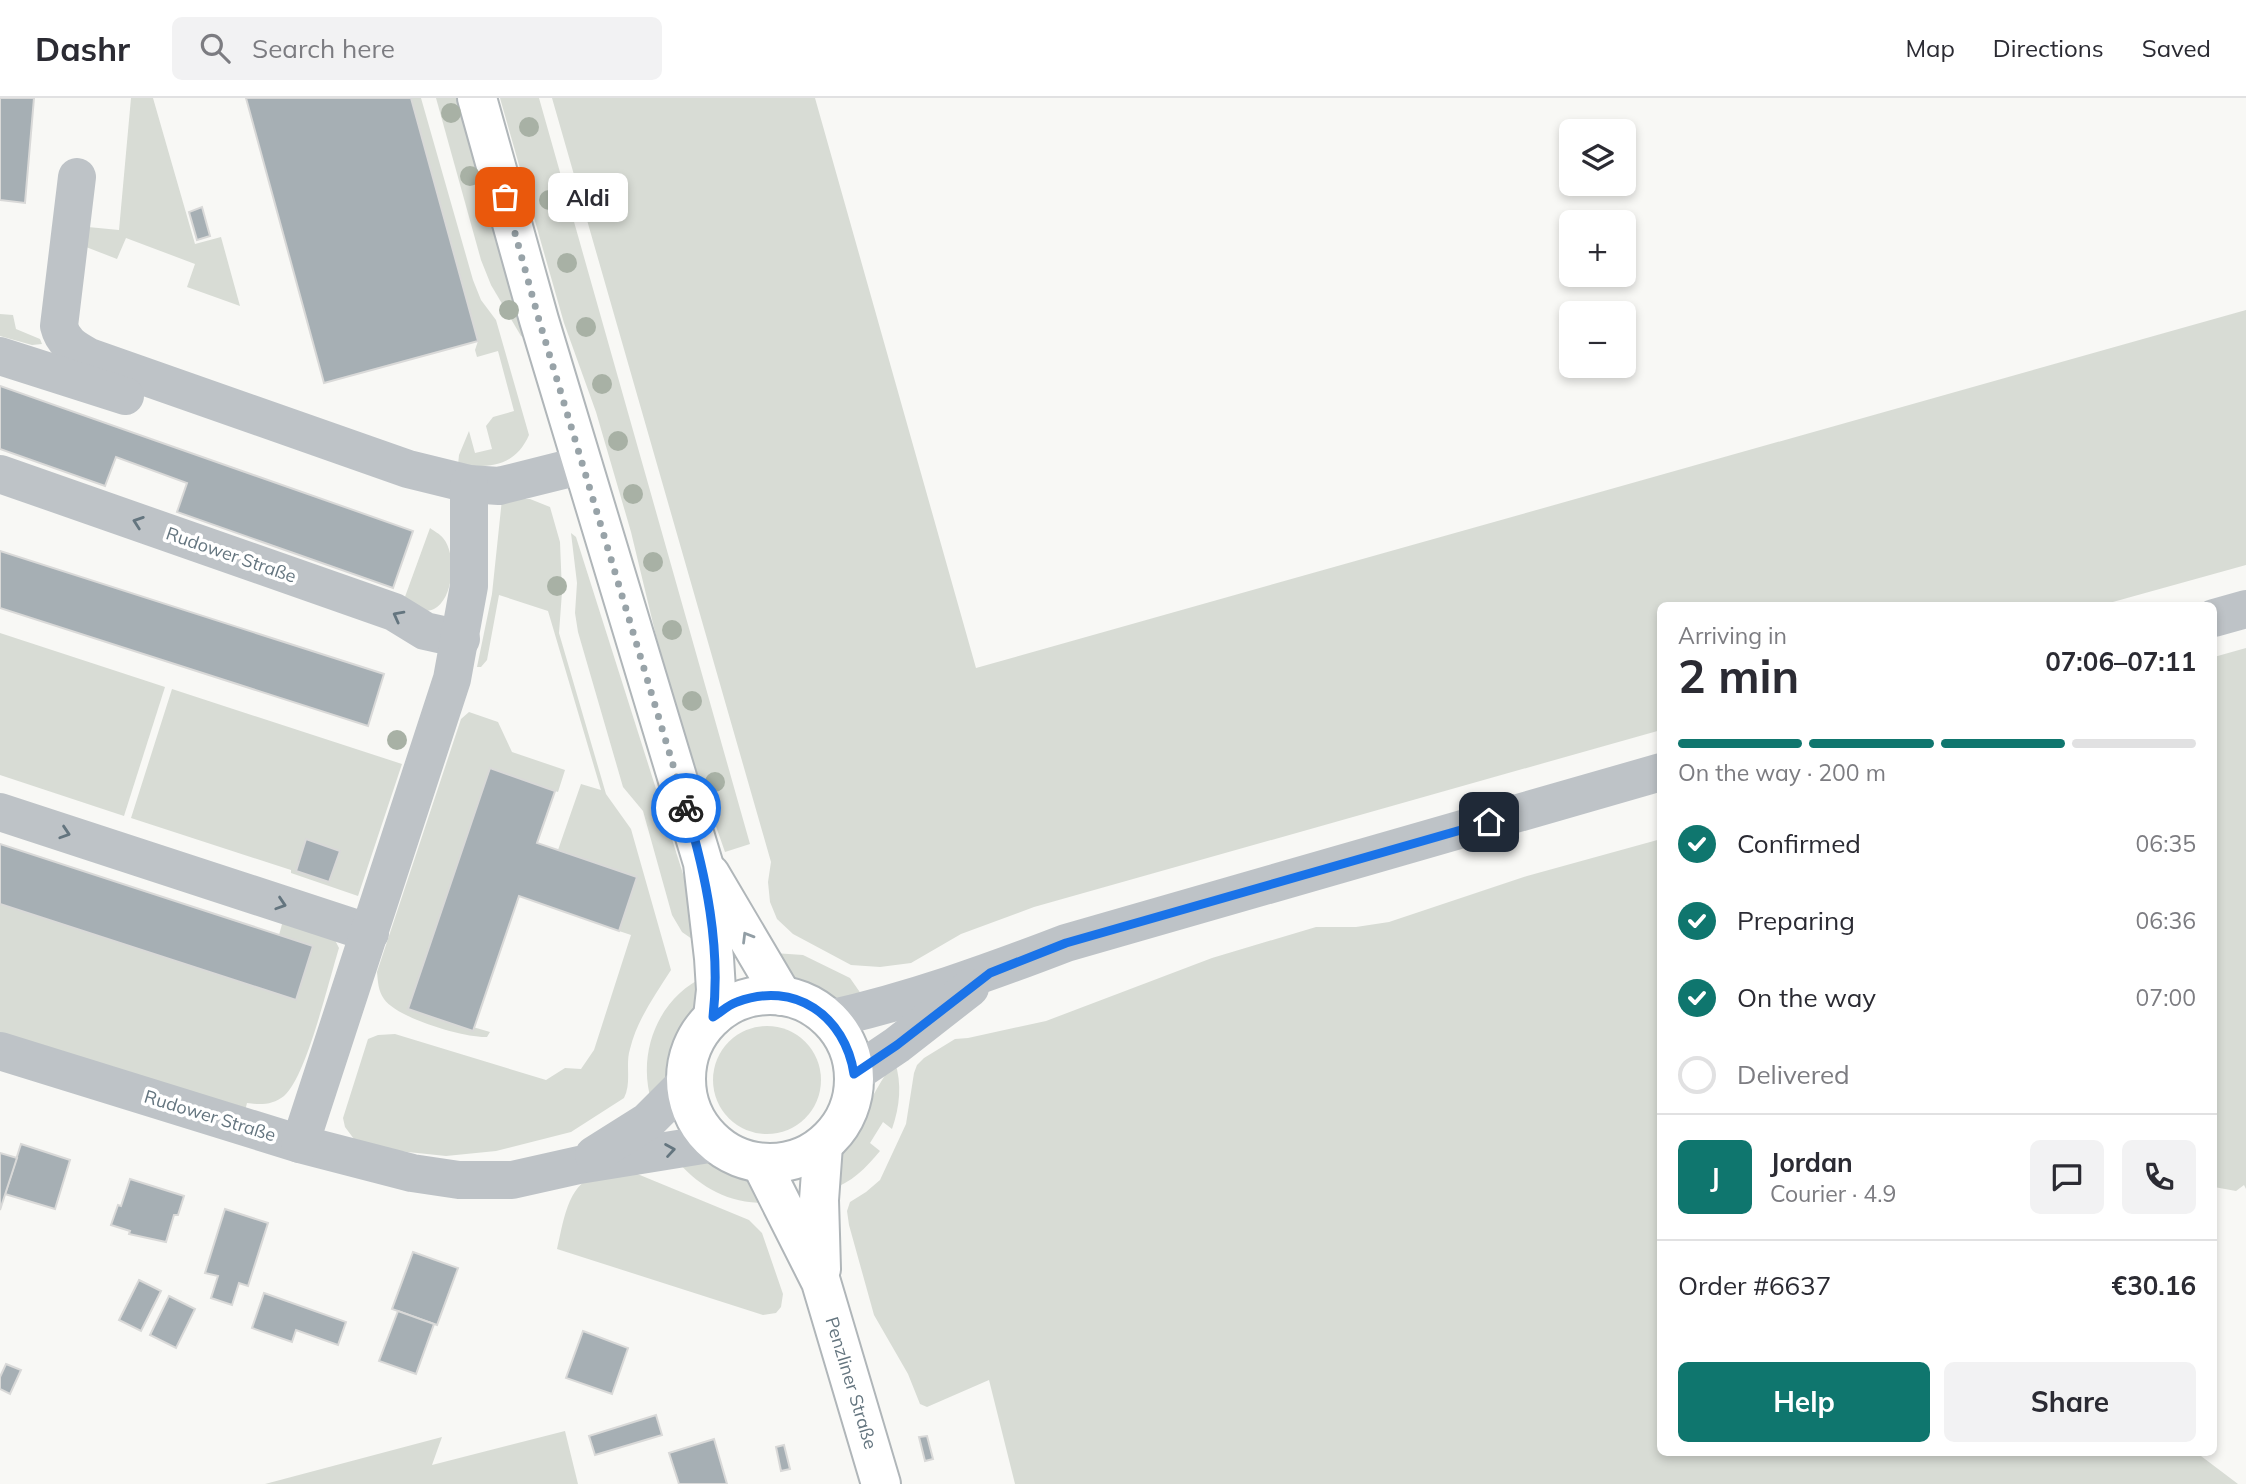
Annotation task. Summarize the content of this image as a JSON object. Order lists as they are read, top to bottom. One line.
{"streets":{"main road":["Penzliner Straße"],"street":["Rudower Straße"]},"crossings":[["Rudower Straße","Penzliner Straße"]],"places":["Aldi"],"page":{"header":"Dashr","search":"Search here","nav":["Map","Directions","Saved"],"map_buttons":["+","−"],"bubble":"Aldi","heading":["2 min","Arriving in","07:06–07:11"],"panel":["Jordan","Courier · 4.9","Order #6637","€30.16"],"bar":"On the way · 200 m","list":[["Confirmed","06:35"],["Preparing","06:36"],["On the way","07:00"],"Delivered"],"round":"J","buttons":["Help","Share"]}}
